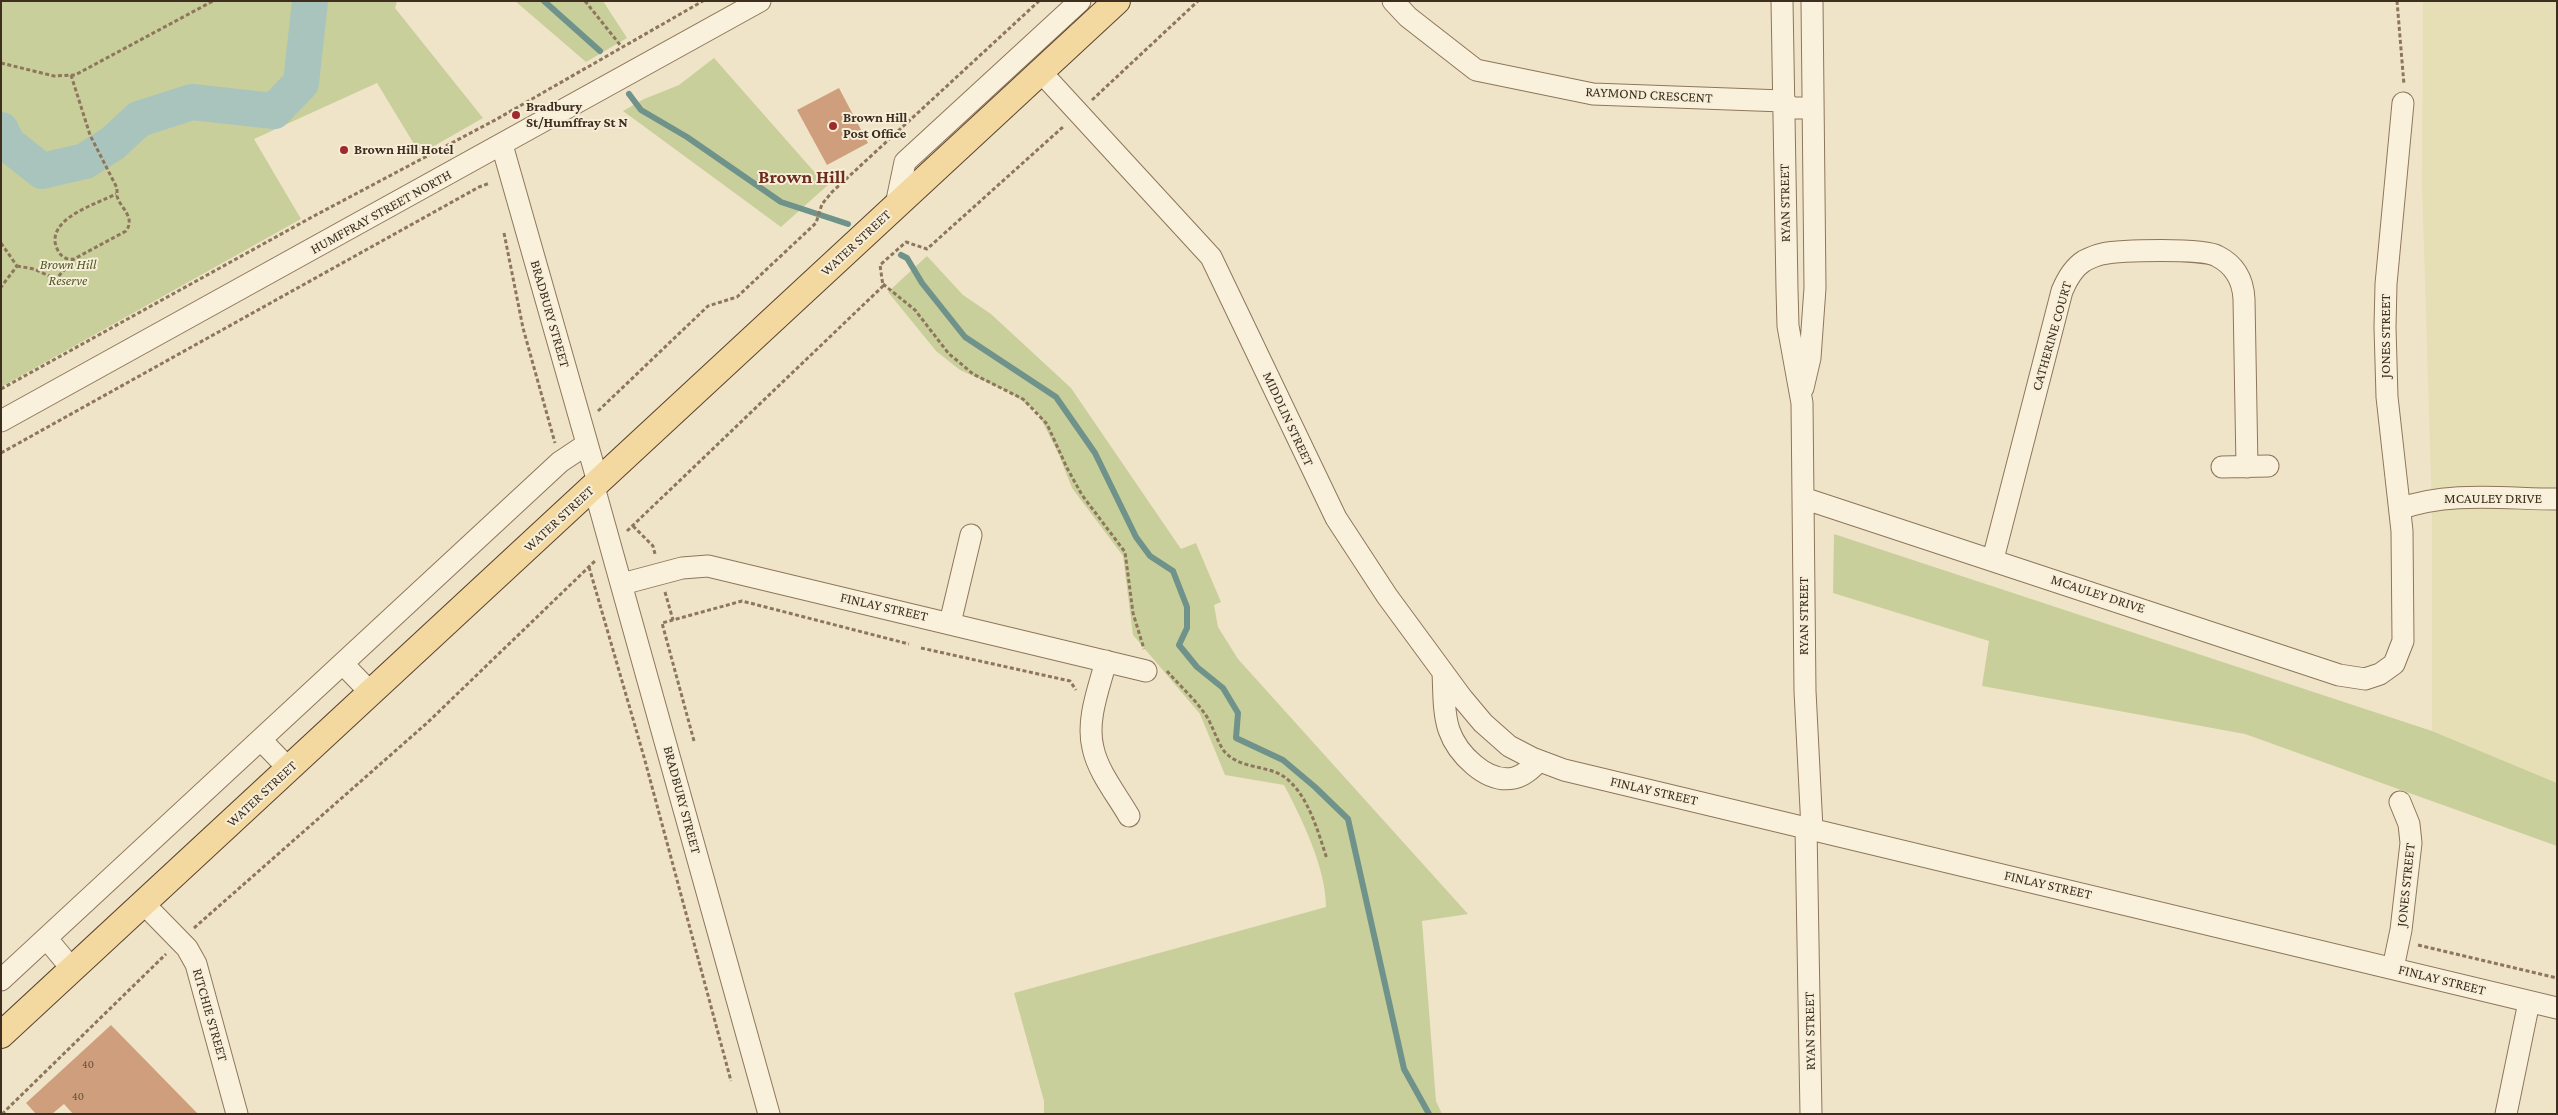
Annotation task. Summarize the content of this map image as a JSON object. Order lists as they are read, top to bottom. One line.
{"streets":{"main road":["WATER STREET"],"street":["RAYMOND CRESCENT","RYAN STREET","HUMFFRAY STREET NORTH","BRADBURY STREET","CATHERINE COURT","JONES STREET","MIDDLIN STREET","MCAULEY DRIVE","FINLAY STREET","RITCHIE STREET"]},"crossings":[["RAYMOND CRESCENT","RYAN STREET"],["RYAN STREET","MCAULEY DRIVE"],["RYAN STREET","FINLAY STREET"],["HUMFFRAY STREET NORTH","BRADBURY STREET"],["WATER STREET","BRADBURY STREET"],["WATER STREET","MIDDLIN STREET"],["WATER STREET","RITCHIE STREET"],["BRADBURY STREET","FINLAY STREET"],["CATHERINE COURT","MCAULEY DRIVE"],["JONES STREET","MCAULEY DRIVE"],["JONES STREET","FINLAY STREET"],["MIDDLIN STREET","FINLAY STREET"]],"districts":["Brown Hill"],"parks":["Brown Hill Reserve"],"places":["Bradbury St/Humffray St N","Brown Hill Post Office","Brown Hill Hotel"],"house_numbers":["40","40"]}
